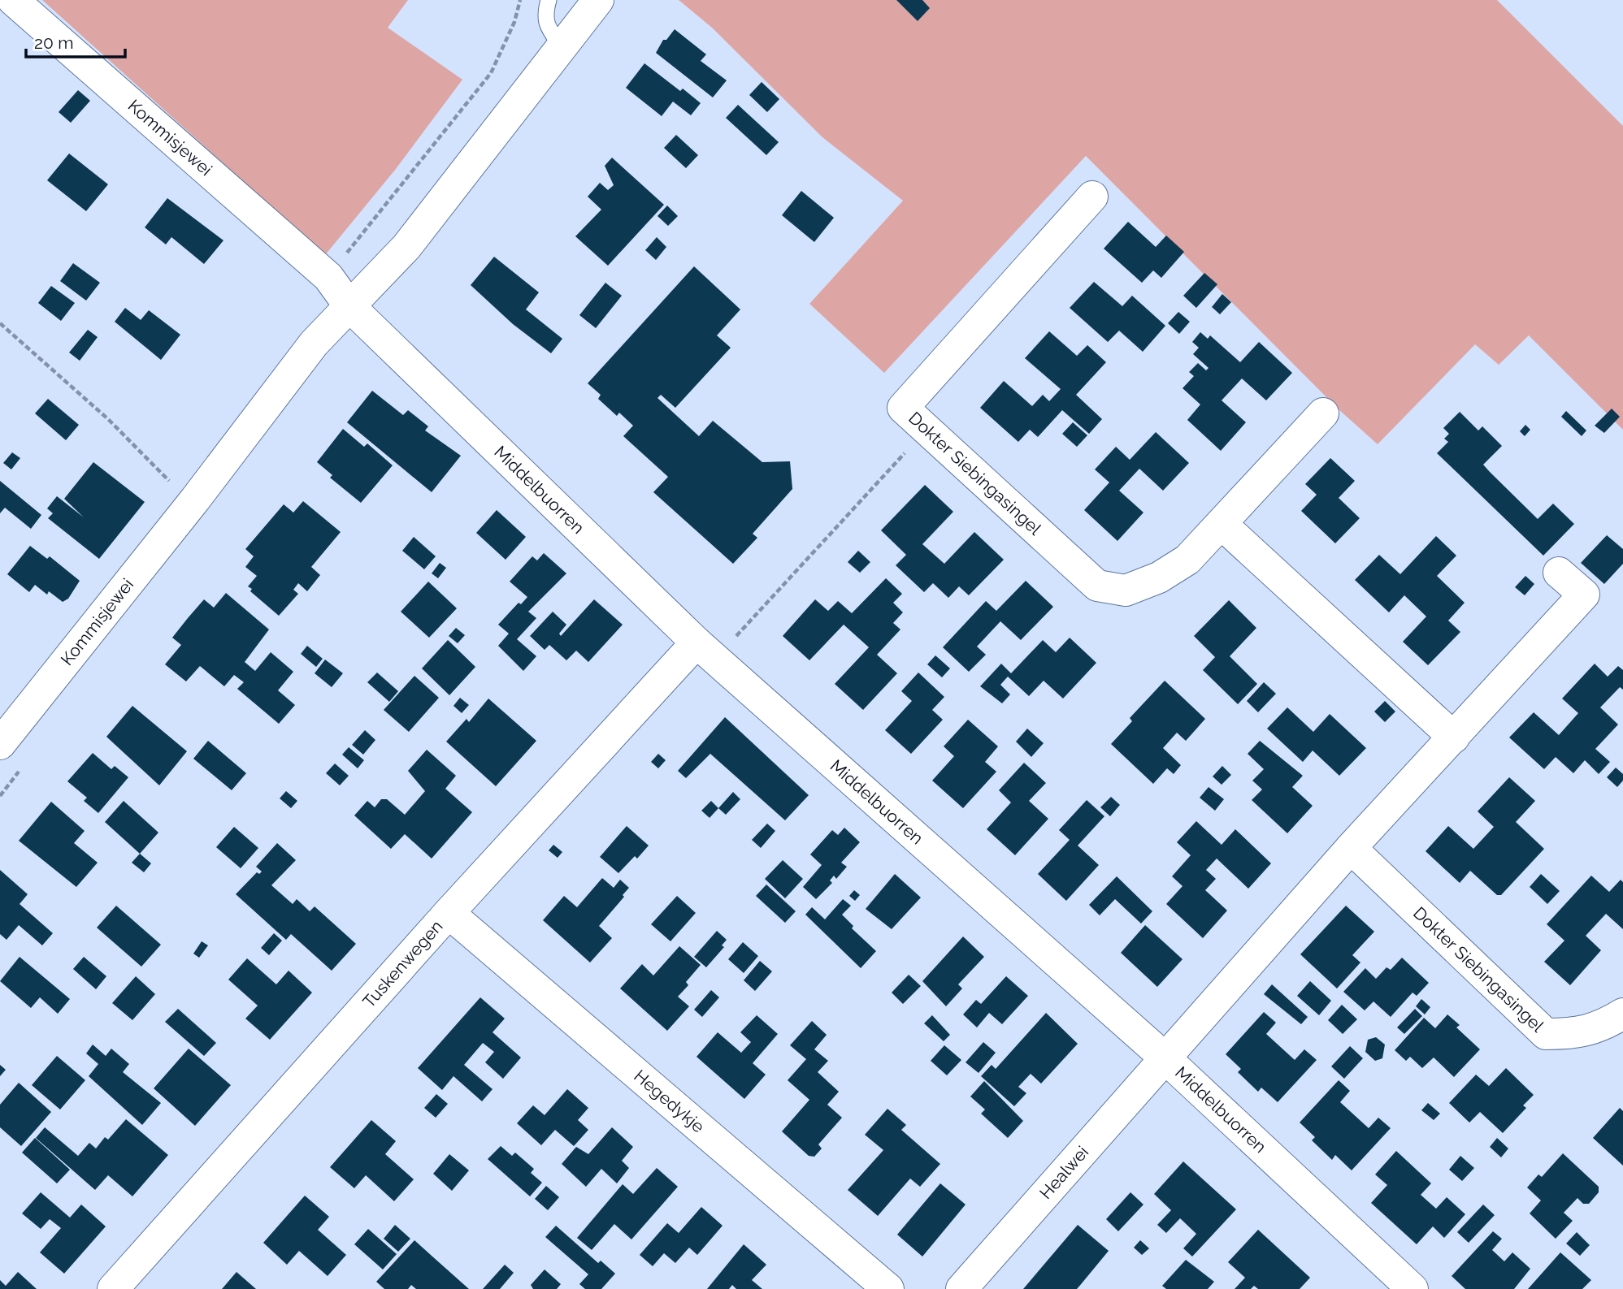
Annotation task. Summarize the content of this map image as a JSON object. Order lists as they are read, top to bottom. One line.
{"streets":{"street":["Kommisjewei","Dokter Siebingasingel","Middelbuorren","Tuskenwegen","Hegedykje","Healwei"]},"crossings":[["Kommisjewei","Middelbuorren"],["Middelbuorren","Tuskenwegen"],["Middelbuorren","Healwei"],["Tuskenwegen","Hegedykje"]],"scale_bar":"20 m"}
